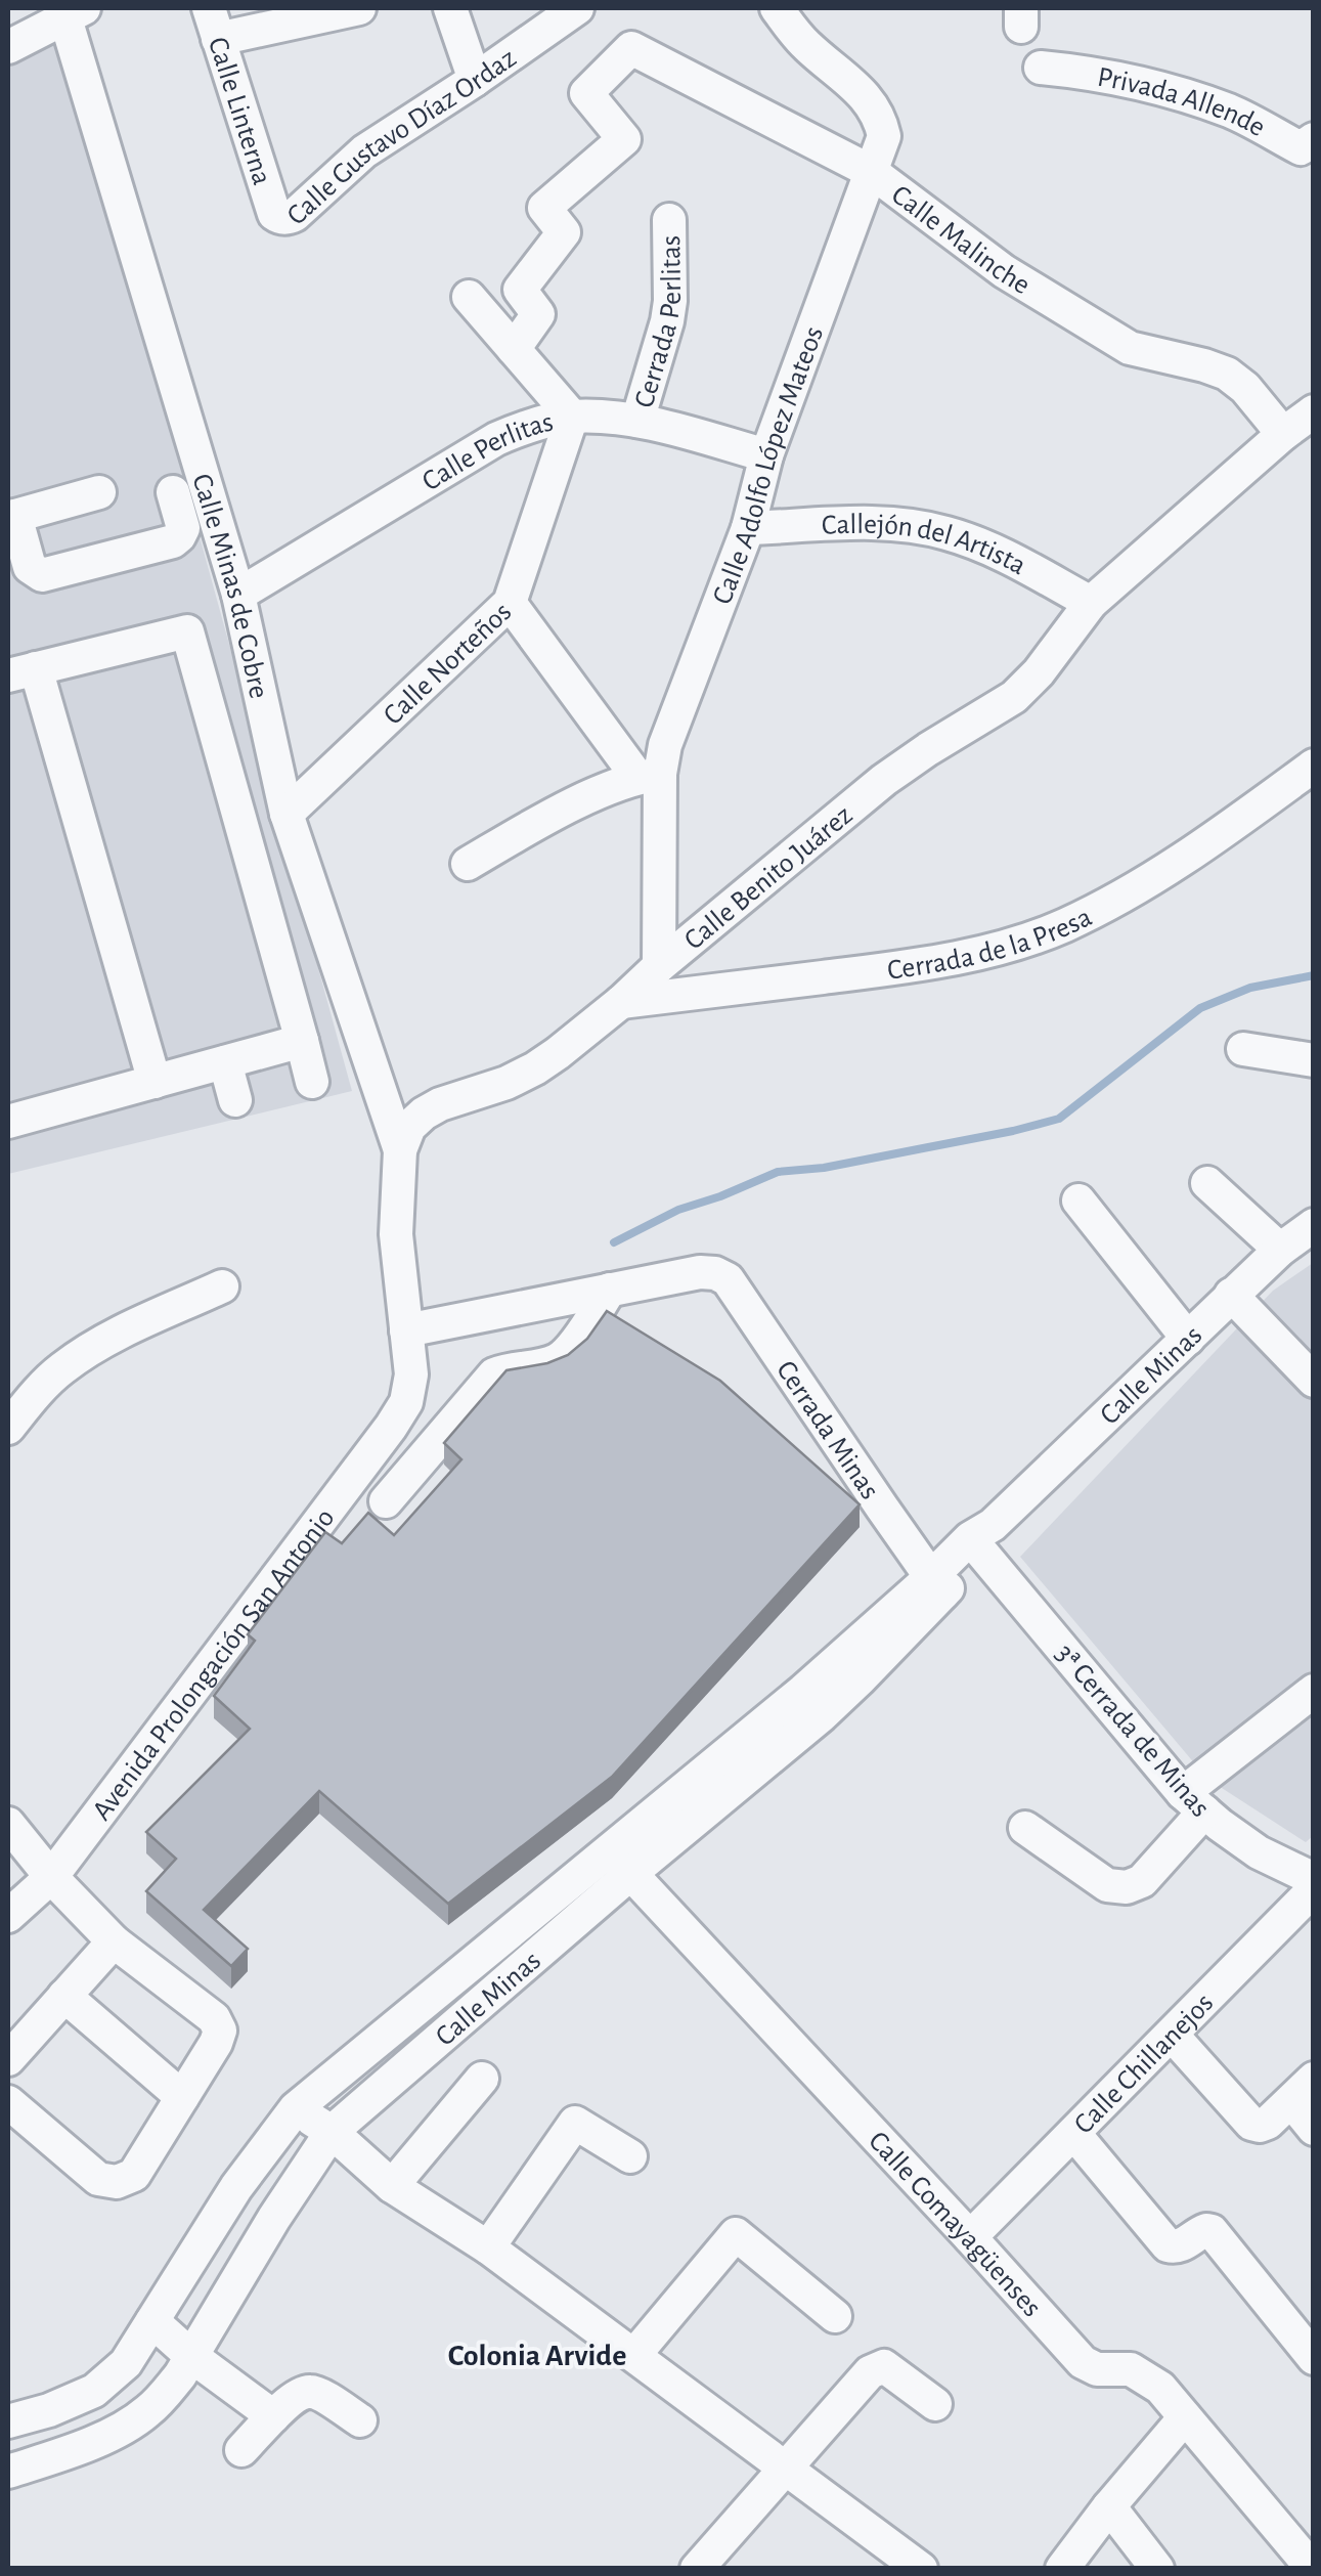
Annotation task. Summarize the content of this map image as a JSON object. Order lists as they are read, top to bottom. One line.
{"streets":{"street":["Privada Allende","Calle Linterna","Calle Gustavo Díaz Ordaz","Calle Malinche","Cerrada Perlitas","Calle Perlitas","Calle Adolfo López Mateos","Callejón del Artista","Calle Minas de Cobre","Calle Norteños","Calle Benito Juárez","Cerrada de la Presa","Calle Minas","Cerrada Minas","Avenida Prolongación San Antonio","3ª Cerrada de Minas","Calle Chillanejos","Calle Comayagüenses"]},"crossings":[["Calle Linterna","Calle Gustavo Díaz Ordaz"],["Calle Malinche","Calle Adolfo López Mateos"],["Calle Malinche","Calle Benito Juárez"],["Cerrada Perlitas","Calle Perlitas"],["Calle Perlitas","Calle Adolfo López Mateos"],["Calle Perlitas","Calle Minas de Cobre"],["Calle Perlitas","Calle Norteños"],["Calle Adolfo López Mateos","Callejón del Artista"],["Calle Adolfo López Mateos","Calle Benito Juárez"],["Callejón del Artista","Calle Benito Juárez"],["Calle Minas de Cobre","Calle Norteños"],["Calle Minas de Cobre","Calle Benito Juárez"],["Calle Benito Juárez","Cerrada de la Presa"],["Calle Minas","Cerrada Minas"],["Calle Minas","3ª Cerrada de Minas"],["Calle Minas","Calle Comayagüenses"],["Calle Chillanejos","Calle Comayagüenses"]],"districts":["Colonia Arvide"]}
